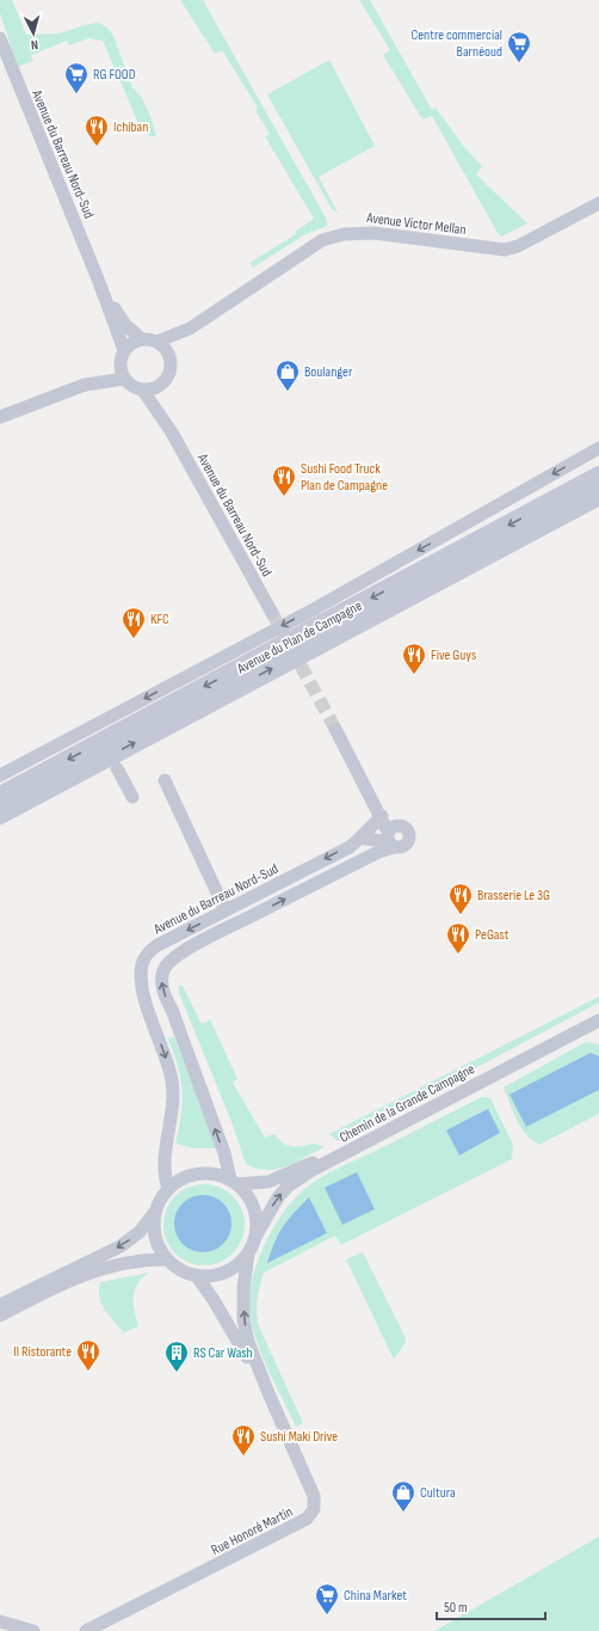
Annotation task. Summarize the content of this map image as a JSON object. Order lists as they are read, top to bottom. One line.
{"streets":{"main road":["Avenue du Plan de Campagne"],"street":["Avenue du Barreau Nord-Sud","Avenue Victor Mellan","Chemin de la Grande Campagne","Rue Honoré Martin"]},"crossings":[["Avenue du Barreau Nord-Sud","Avenue Victor Mellan"],["Avenue du Barreau Nord-Sud","Chemin de la Grande Campagne"],["Avenue du Barreau Nord-Sud","Rue Honoré Martin"],["Chemin de la Grande Campagne","Rue Honoré Martin"]],"places":{"supermarket":["Centre commercial Barnéoud","RG FOOD","China Market"],"restaurant":["Ichiban","Sushi Food Truck Plan de Campagne","KFC","Five Guys","Brasserie Le 3G","PeGast","Il Ristorante","Sushi Maki Drive"],"shop":["Boulanger","Cultura"],"building":["RS Car Wash"]},"scale_bar":"50 m","north":"bottom"}
